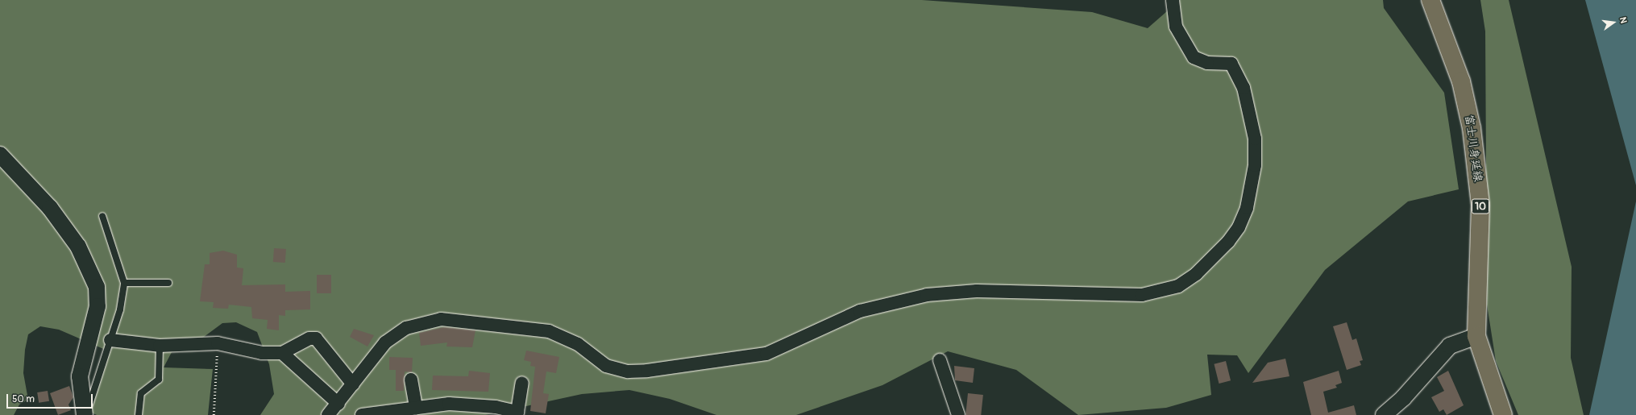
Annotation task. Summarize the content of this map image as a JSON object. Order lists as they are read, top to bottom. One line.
{"streets":{"main road":["富士川身延線","10"]},"scale_bar":"50 m","north":"right"}
